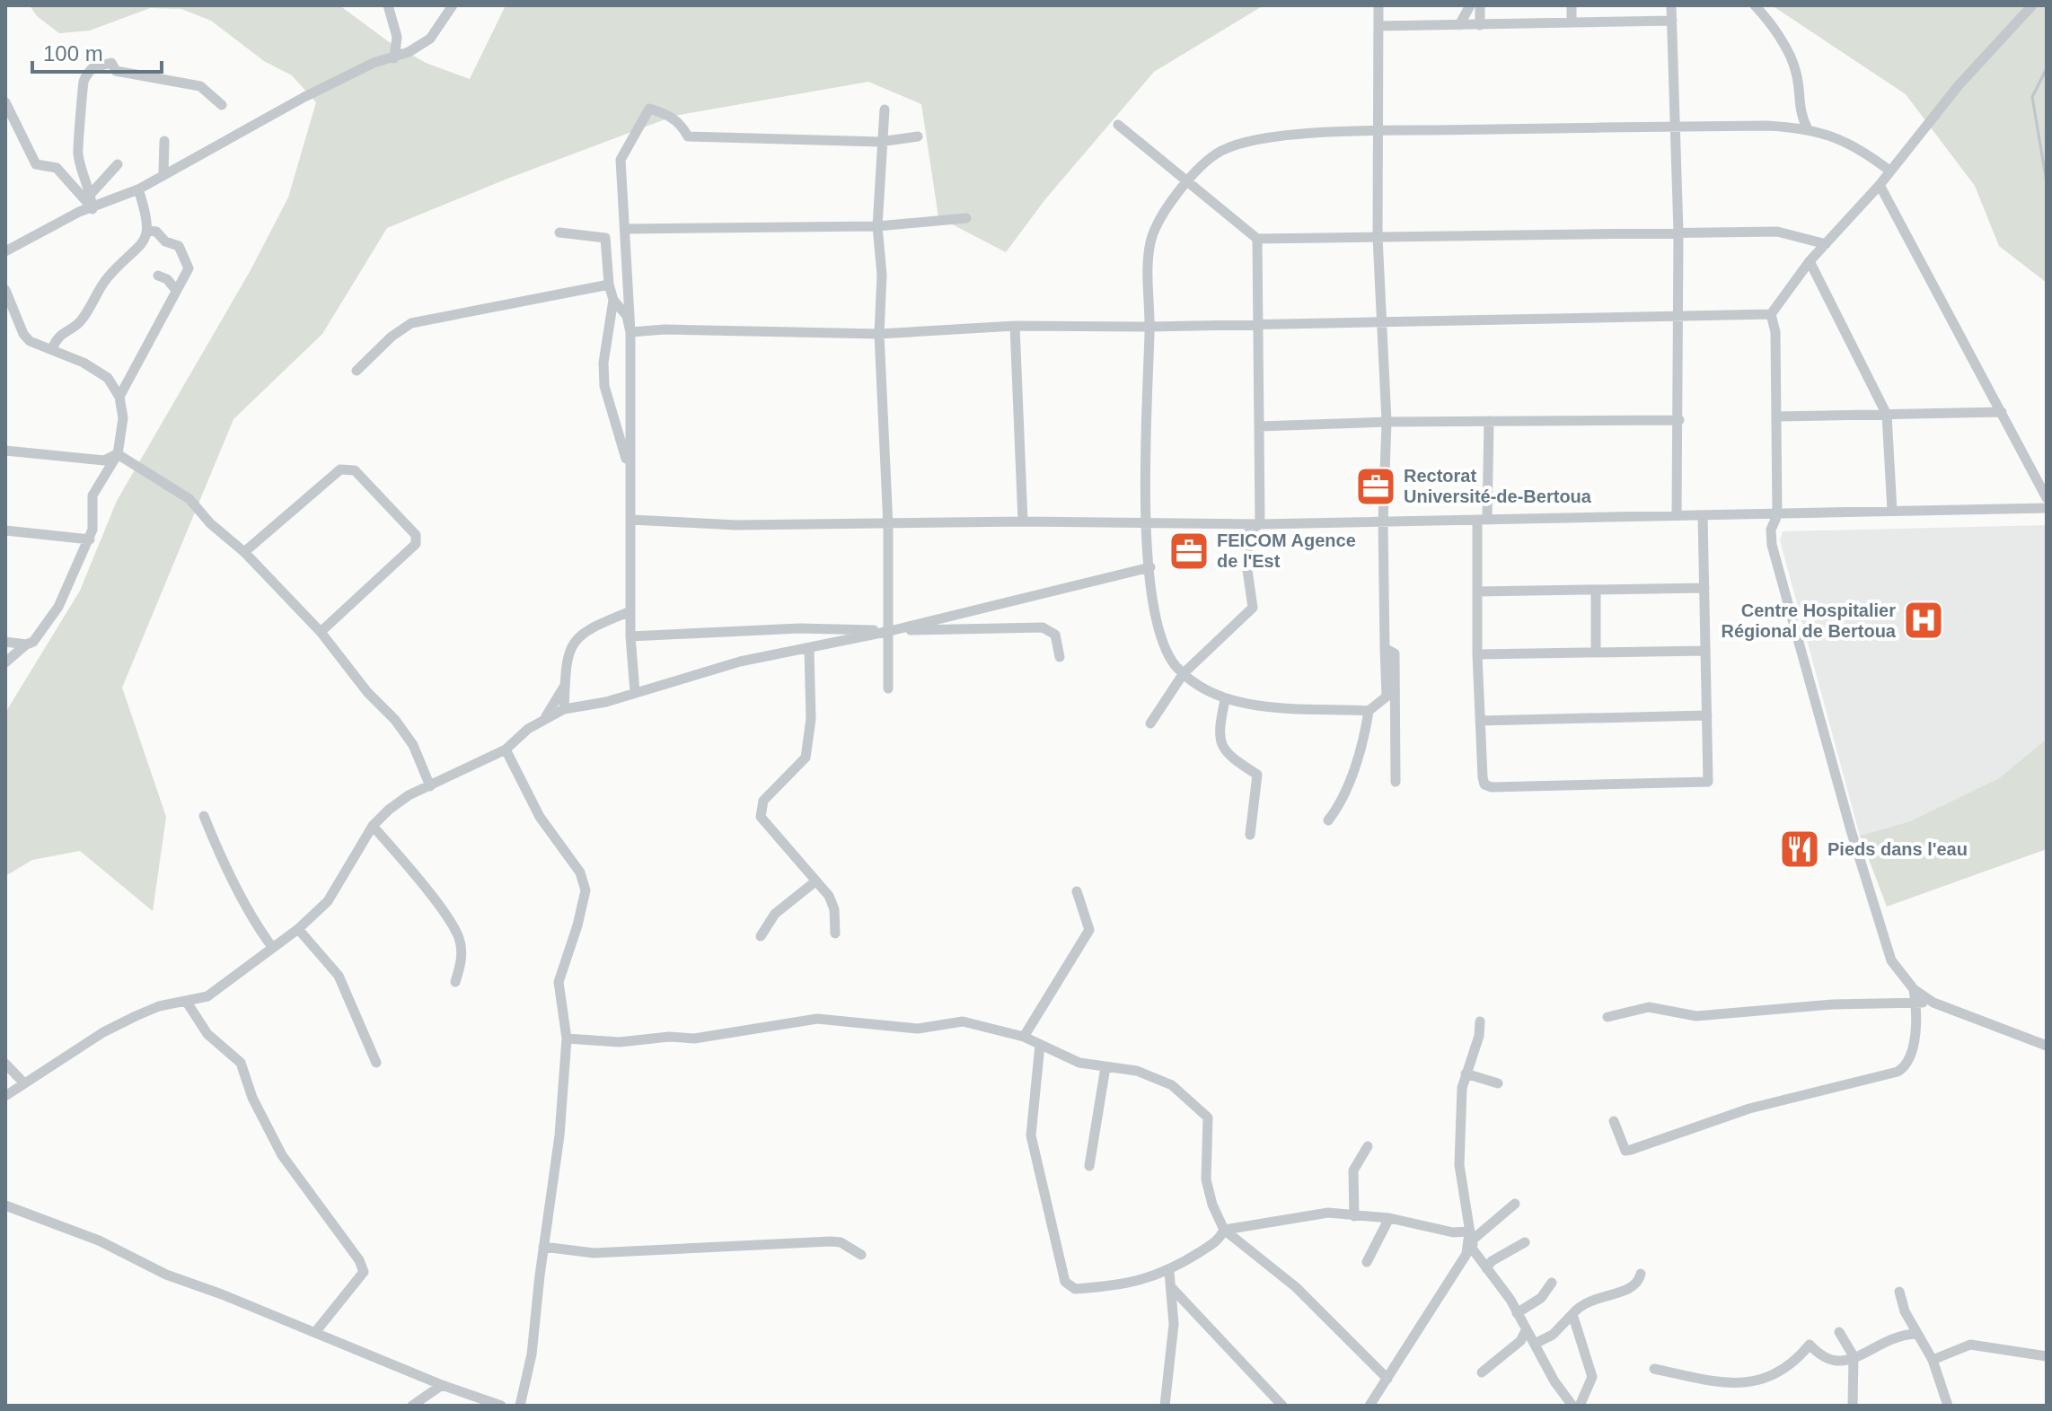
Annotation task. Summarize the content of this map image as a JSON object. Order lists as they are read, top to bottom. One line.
{"places":{"office":["Rectorat Université-de-Bertoua","FEICOM Agence de l'Est"],"hospital":["Centre Hospitalier Régional de Bertoua"],"restaurant":["Pieds dans l'eau"]},"scale_bar":"100 m"}
